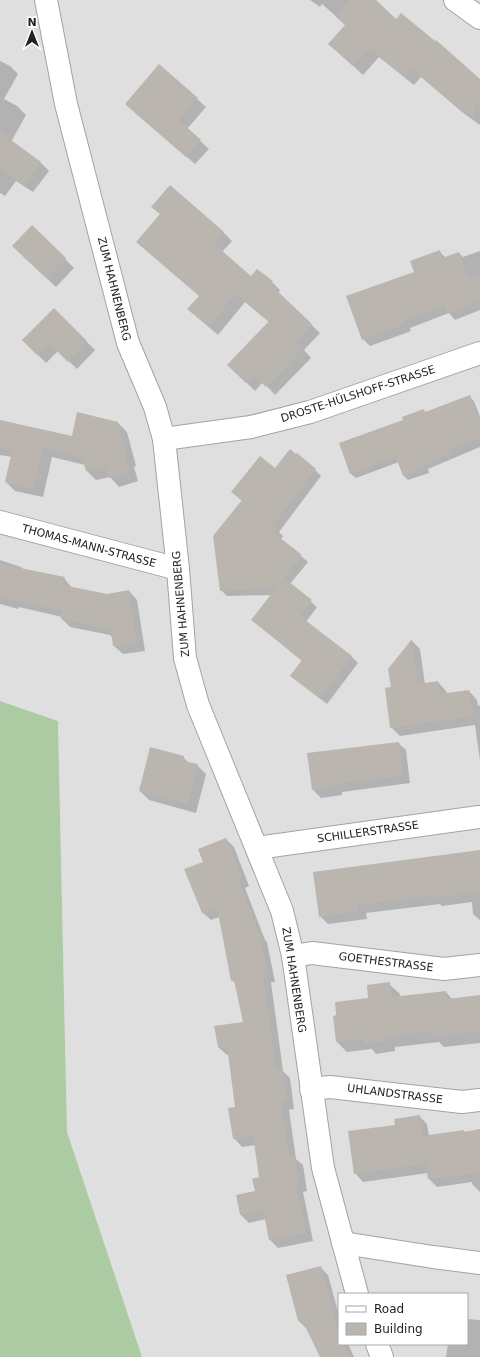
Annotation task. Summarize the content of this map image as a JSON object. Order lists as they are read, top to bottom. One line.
{"streets":{"street":["ZUM HAHNENBERG","DROSTE-HÜLSHOFF-STRASSE","THOMAS-MANN-STRASSE","SCHILLERSTRASSE","GOETHESTRASSE","UHLANDSTRASSE"]},"crossings":[["ZUM HAHNENBERG","DROSTE-HÜLSHOFF-STRASSE"],["ZUM HAHNENBERG","THOMAS-MANN-STRASSE"],["ZUM HAHNENBERG","SCHILLERSTRASSE"],["ZUM HAHNENBERG","GOETHESTRASSE"],["ZUM HAHNENBERG","UHLANDSTRASSE"]],"legend":["Road","Building"],"north":"top"}
